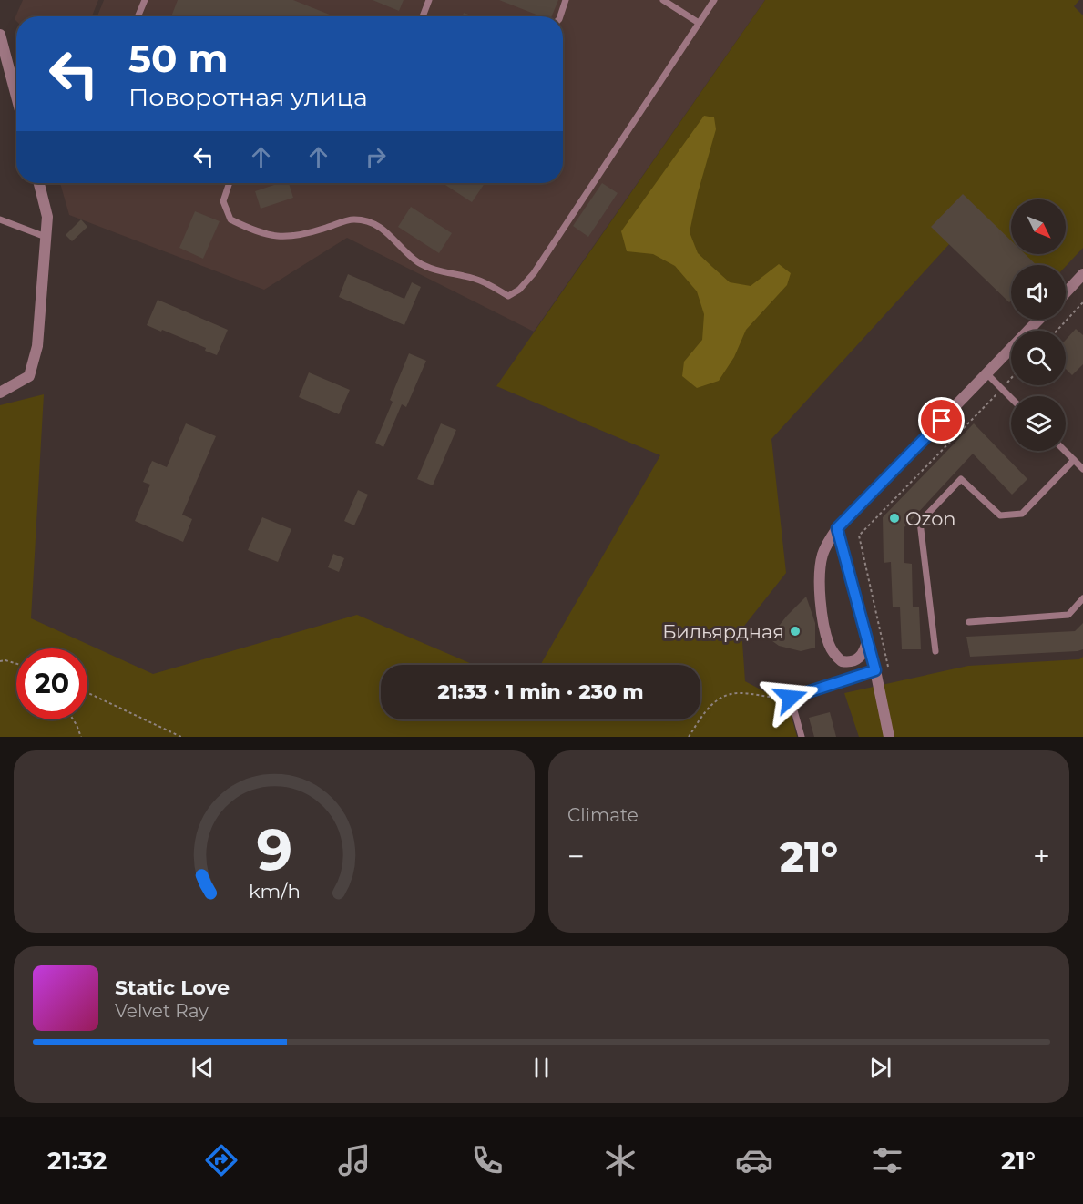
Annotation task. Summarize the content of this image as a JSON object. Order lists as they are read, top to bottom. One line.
{"places":["Ozon","Бильярдная"],"north":"bottom right","page":{"turn":["50 m","Поворотная улица"],"limit":"20","trip":"21:33 · 1 min · 230 m","tile":"Climate","heat":["−","21°","+"],"song":["Static Love","Velvet Ray"],"tabs":["21:32","21°"],"gauge":["9","km/h"]}}
